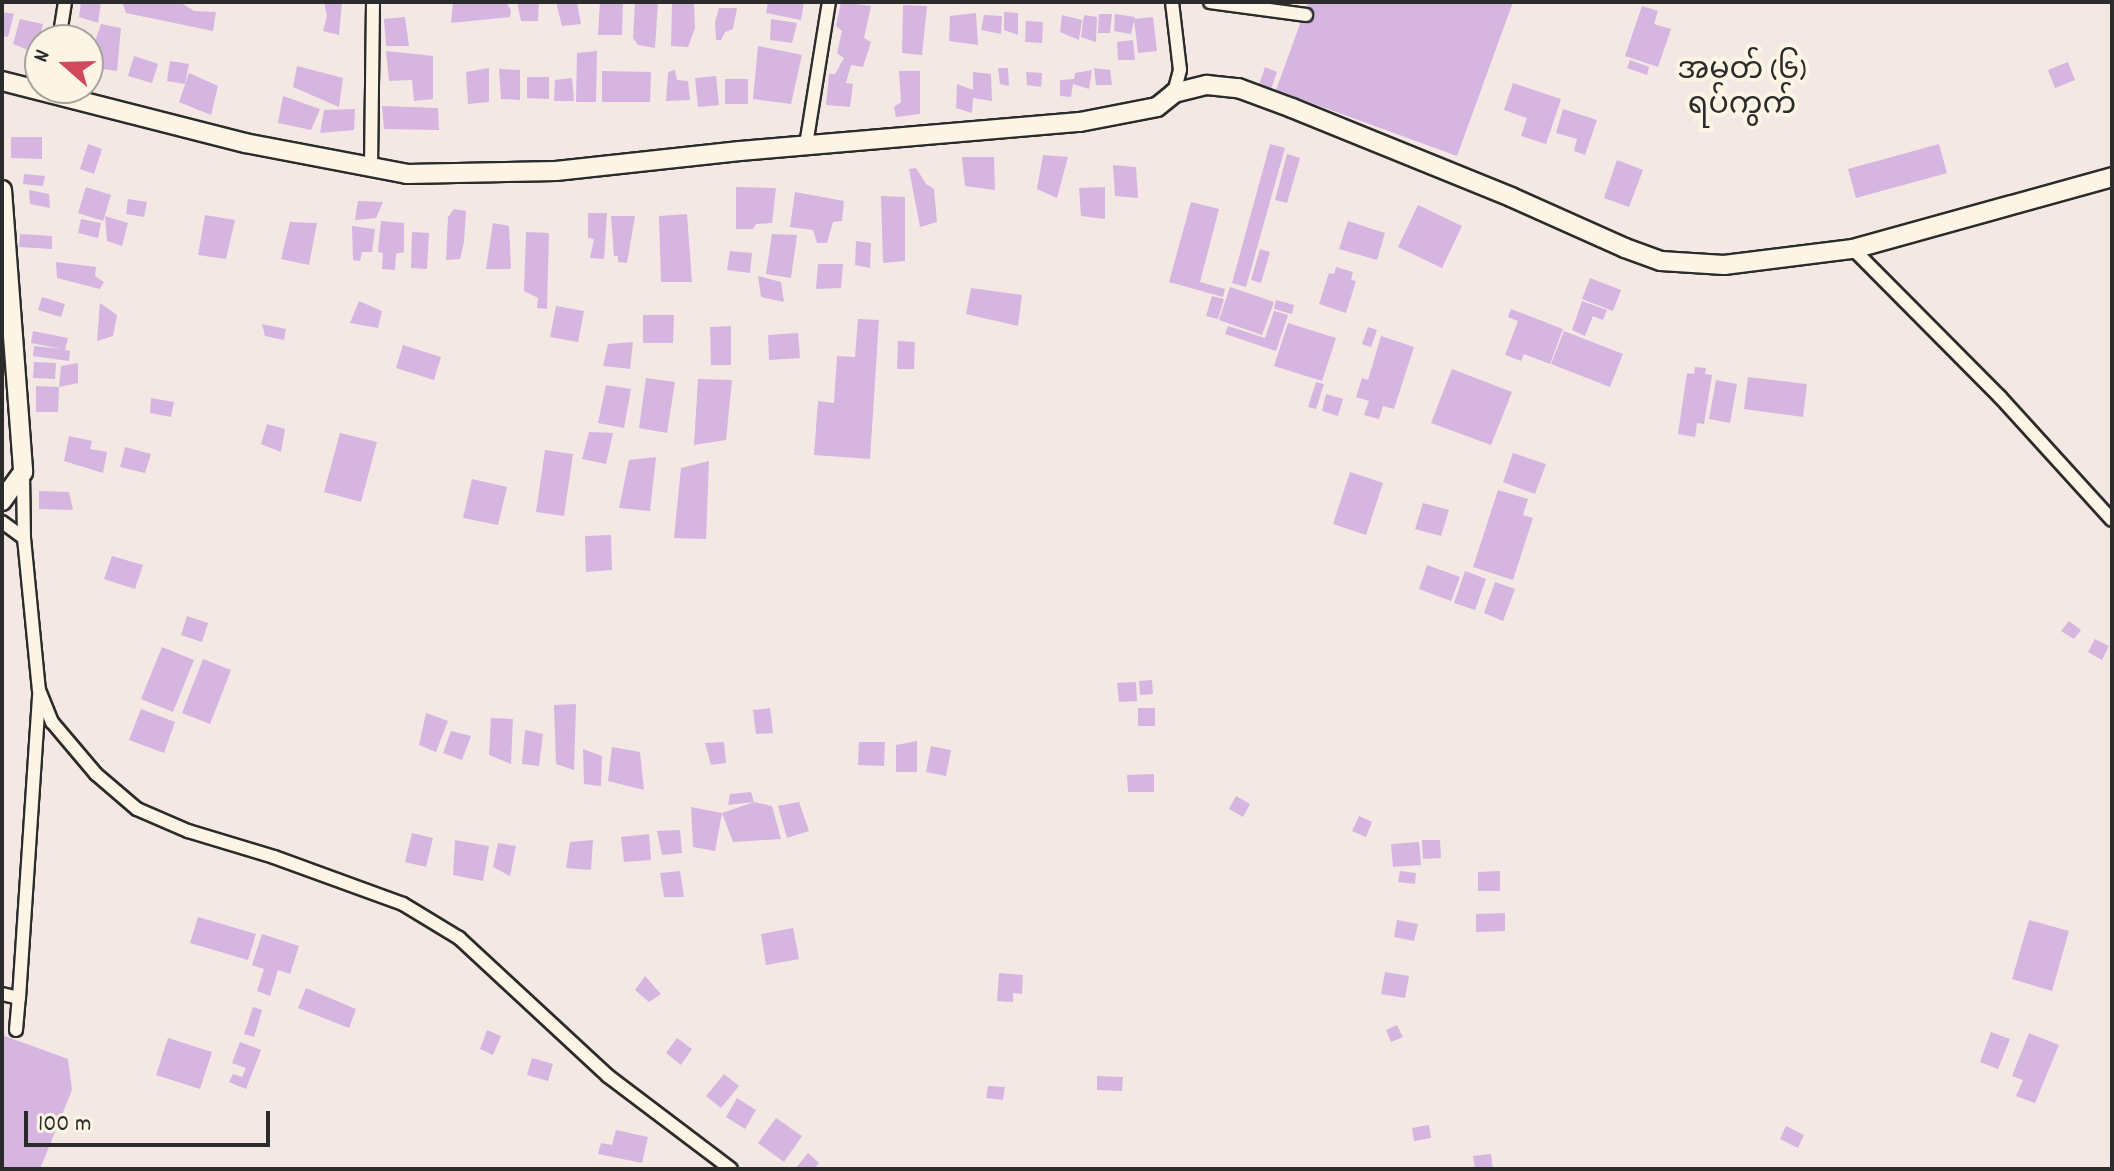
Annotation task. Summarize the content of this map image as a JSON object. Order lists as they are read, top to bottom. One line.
{"districts":["အမှတ် (၆) ရပ်ကွက်"],"scale_bar":"100 m","north":"left"}
